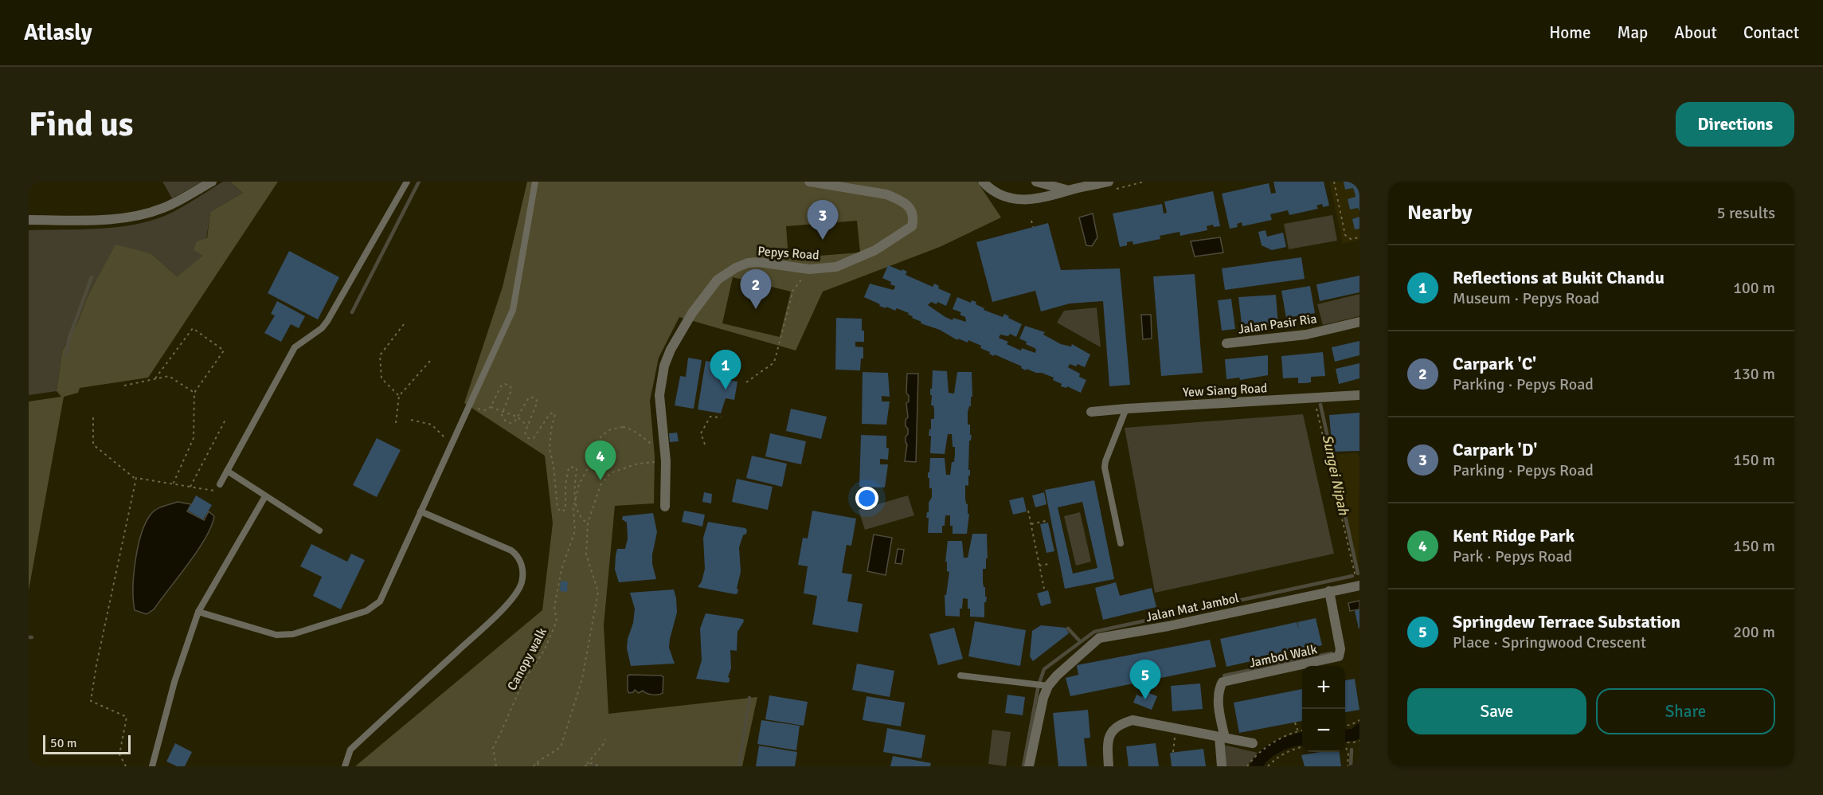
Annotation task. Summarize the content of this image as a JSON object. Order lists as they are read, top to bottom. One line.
{"streets":{"street":["Pepys Road","Jalan Pasir Ria","Yew Siang Road","Jalan Mat Jambol","Jambol Walk"],"path":["Canopy walk"]},"crossings":[["Pepys Road","Canopy walk"],["Jalan Mat Jambol","Jambol Walk"]],"water":["Sungei Nipah"],"scale_bar":"50 m","page":{"header":"Atlasly","nav":["Home","Map","About","Contact"],"buttons":["Directions",["Save","Share"]],"title":"Find us","heading":["Nearby","5 results"],"pins":["3","2","1","4","5"],"list":[{"mark":"1","name":"Reflections at Bukit Chandu","note":"Museum · Pepys Road","value":"100 m"},{"mark":"2","name":"Carpark 'C'","note":"Parking · Pepys Road","value":"130 m"},{"mark":"3","name":"Carpark 'D'","note":"Parking · Pepys Road","value":"150 m"},{"mark":"4","name":"Kent Ridge Park","note":"Park · Pepys Road","value":"150 m"},{"mark":"5","name":"Springdew Terrace Substation","note":"Place · Springwood Crescent","value":"200 m"}],"map_buttons":["+","−"],"scale":"50 m"}}
